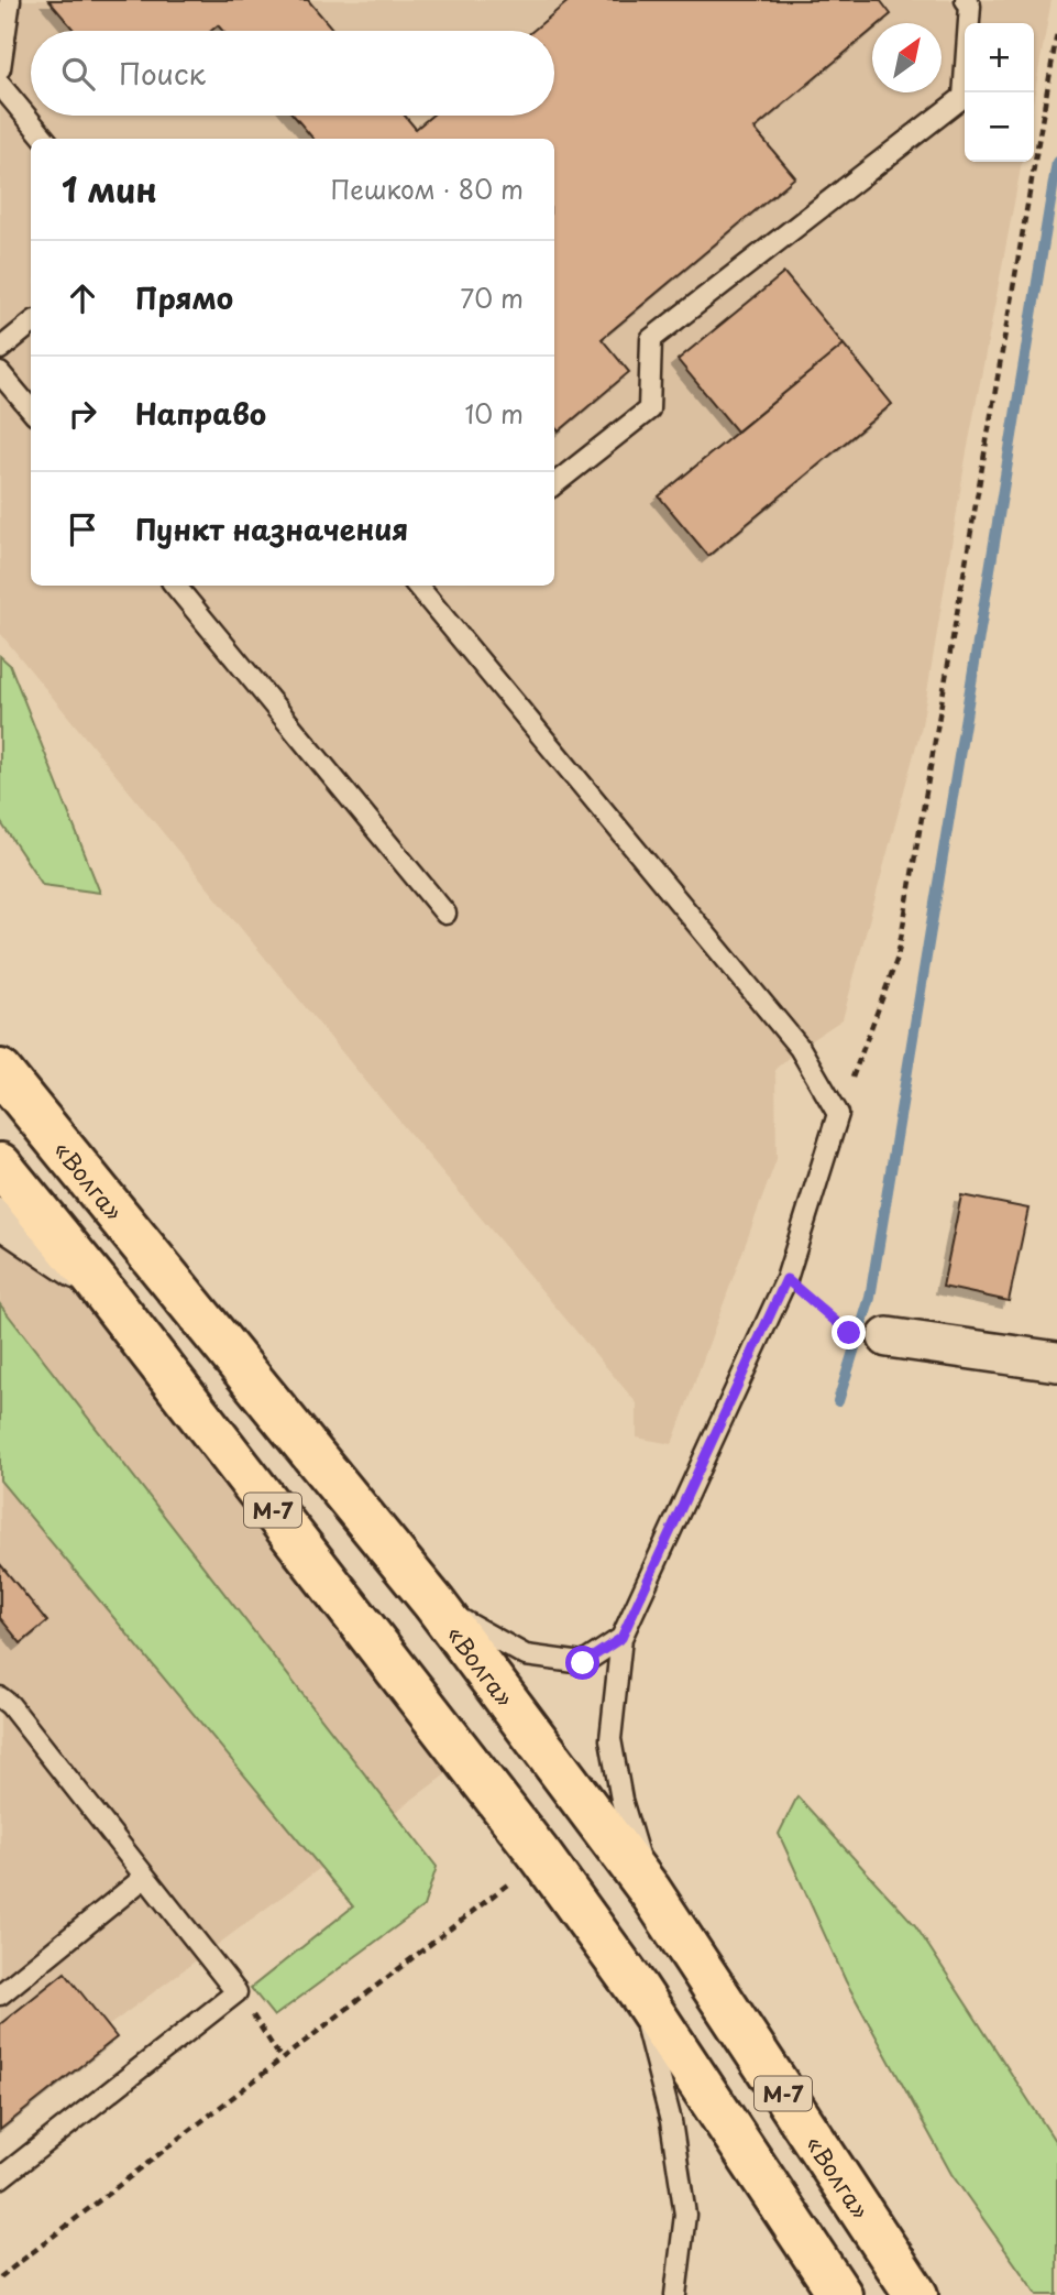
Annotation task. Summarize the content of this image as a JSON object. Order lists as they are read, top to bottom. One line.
{"streets":{"highway":["«Волга»","М-7"]},"north":"top right","page":{"map_buttons":["+","−"],"search":"Поиск","heading":["1 мин","Пешком · 80 m"],"list":[["Прямо","70 m"],["Направо","10 m"],"Пункт назначения"]}}
